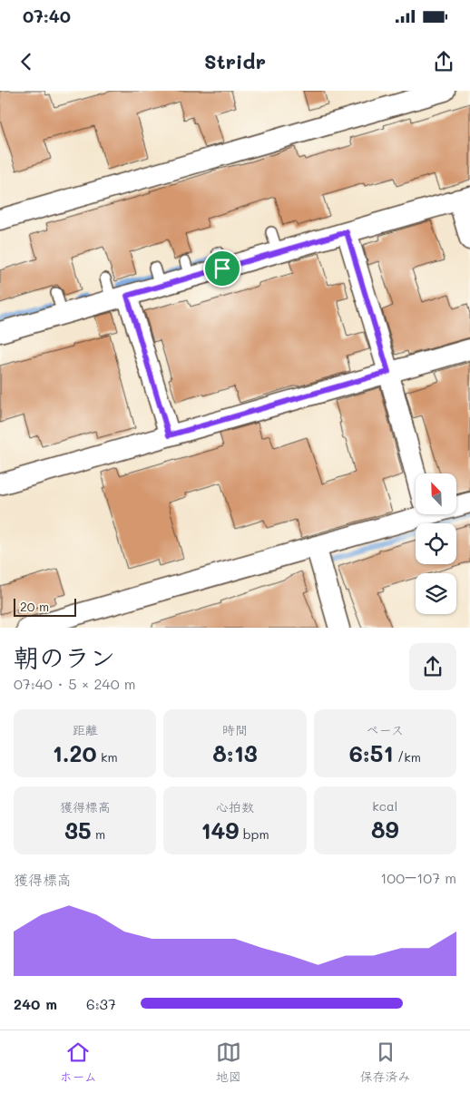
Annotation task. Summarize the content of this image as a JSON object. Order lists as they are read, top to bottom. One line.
{"scale_bar":"20 m","north":"top left","page":{"status":"07:40","header":"Stridr","scale":"20 m","heading":["朝のラン","07:40 · 5 × 240 m"],"stats":[["距離","1.20 km"],["時間","8:13"],["ペース","6:51 /km"],["獲得標高","35 m"],["心拍数","149 bpm"],["kcal","89"]],"chart":["獲得標高","100–107 m"],"list":[{"name":"240 m","note":"6:37"}],"tabs":["ホーム","地図","保存済み"]}}
